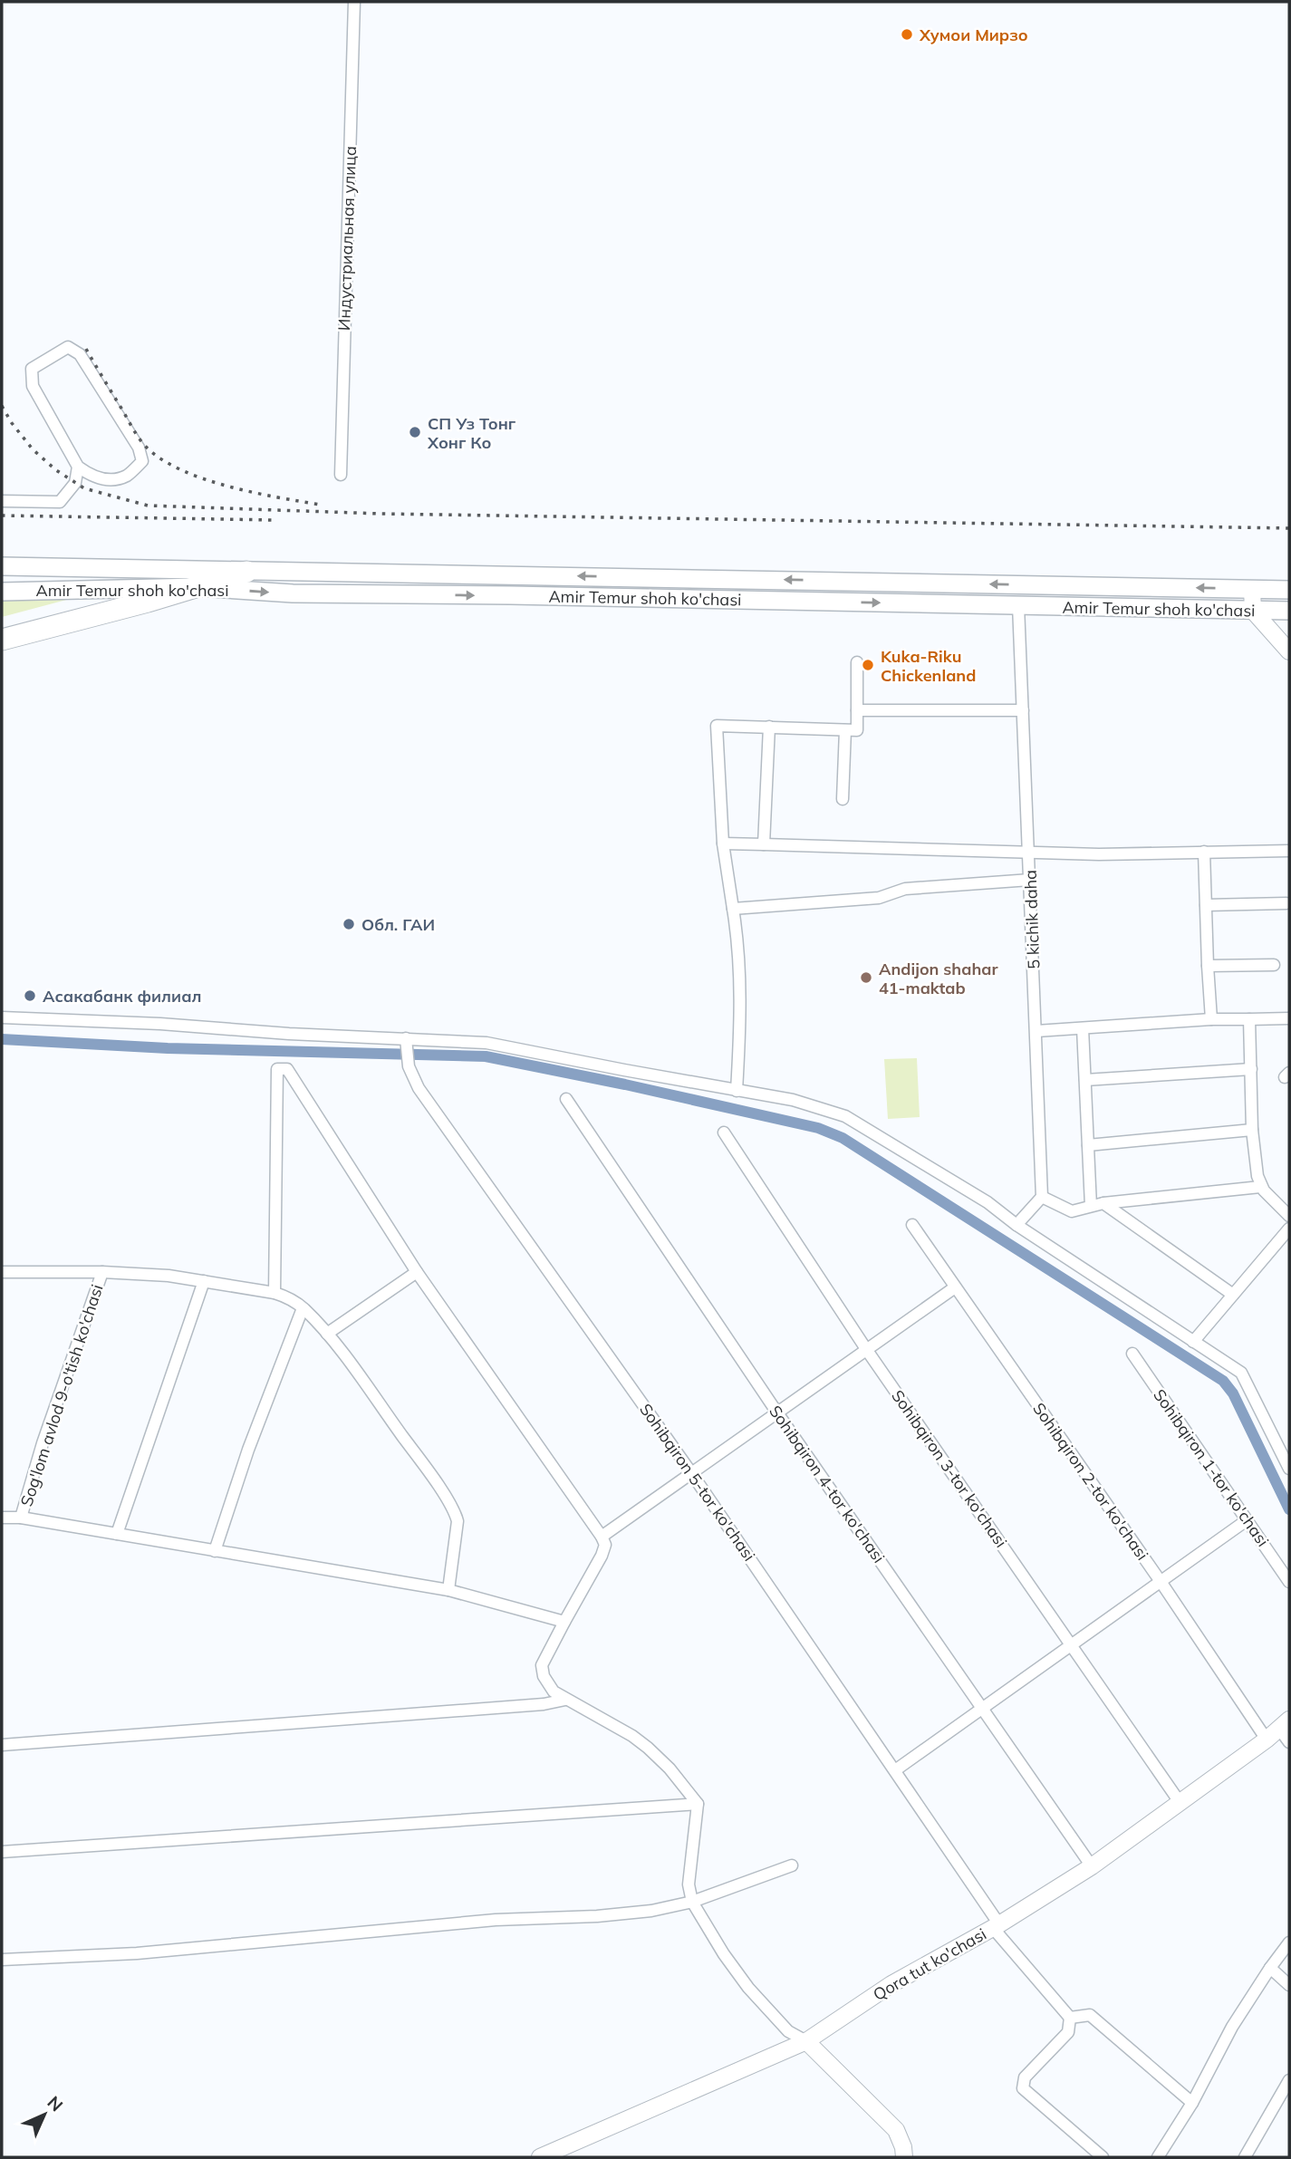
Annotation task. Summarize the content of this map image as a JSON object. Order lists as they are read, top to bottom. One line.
{"streets":{"main road":["Amir Temur shoh ko'chasi"],"street":["Индустриальная улица","5 kichik daha","Sog'lom avlod 9-o'tish ko'chasi","Sohibqiron 1-tor ko'chasi","Sohibqiron 3-tor ko'chasi","Sohibqiron 2-tor ko'chasi","Sohibqiron 5-tor ko'chasi","Sohibqiron 4-tor ko'chasi","Qora tut ko'chasi"]},"crossings":[["Amir Temur shoh ko'chasi","5 kichik daha"],["Sohibqiron 3-tor ko'chasi","Qora tut ko'chasi"],["Sohibqiron 2-tor ko'chasi","Qora tut ko'chasi"],["Sohibqiron 5-tor ko'chasi","Qora tut ko'chasi"],["Sohibqiron 4-tor ko'chasi","Qora tut ko'chasi"]],"places":["Хумои Мирзо","СП Уз Тонг Хонг Ко","Kuka-Riku Chickenland","Обл. ГАИ","Andijon shahar 41-maktab","Асакабанк филиал"],"north":"top right"}
